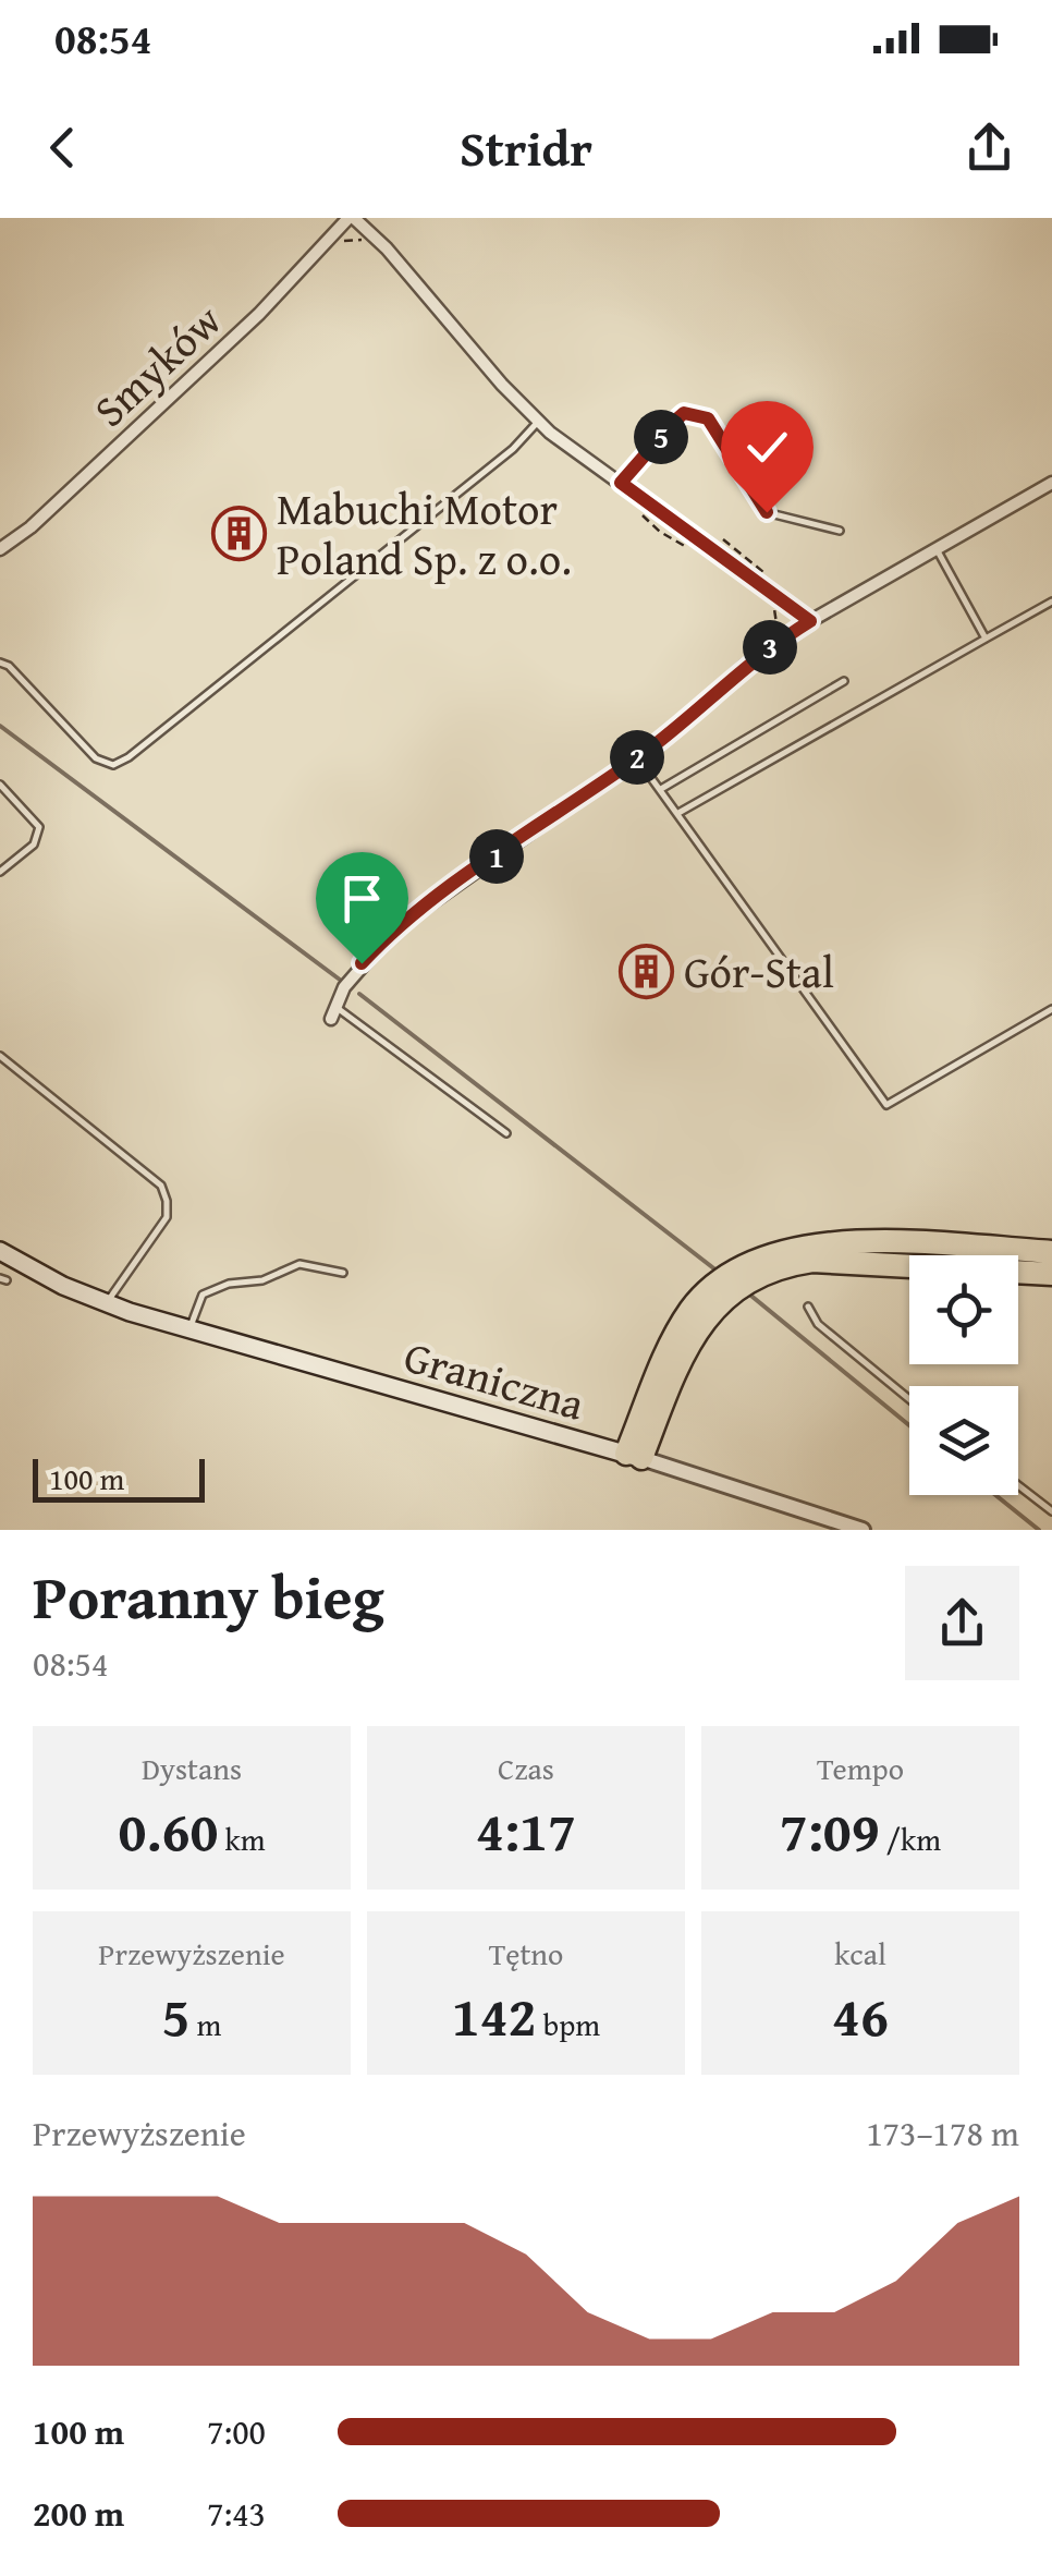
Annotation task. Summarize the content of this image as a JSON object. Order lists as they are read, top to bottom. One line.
{"streets":{"main road":["Graniczna"],"street":["Smyków"]},"places":{"building":["Mabuchi Motor Poland Sp. z o.o.","Gór-Stal"]},"scale_bar":"100 m","page":{"status":"08:54","header":"Stridr","pins":["5","3","2","1"],"scale":"100 m","heading":["Poranny bieg","08:54"],"stats":[["Dystans","0.60 km"],["Czas","4:17"],["Tempo","7:09 /km"],["Przewyższenie","5 m"],["Tętno","142 bpm"],["kcal","46"]],"chart":["Przewyższenie","173–178 m"],"list":[{"name":"100 m","note":"7:00"},{"name":"200 m","note":"7:43"}]}}
